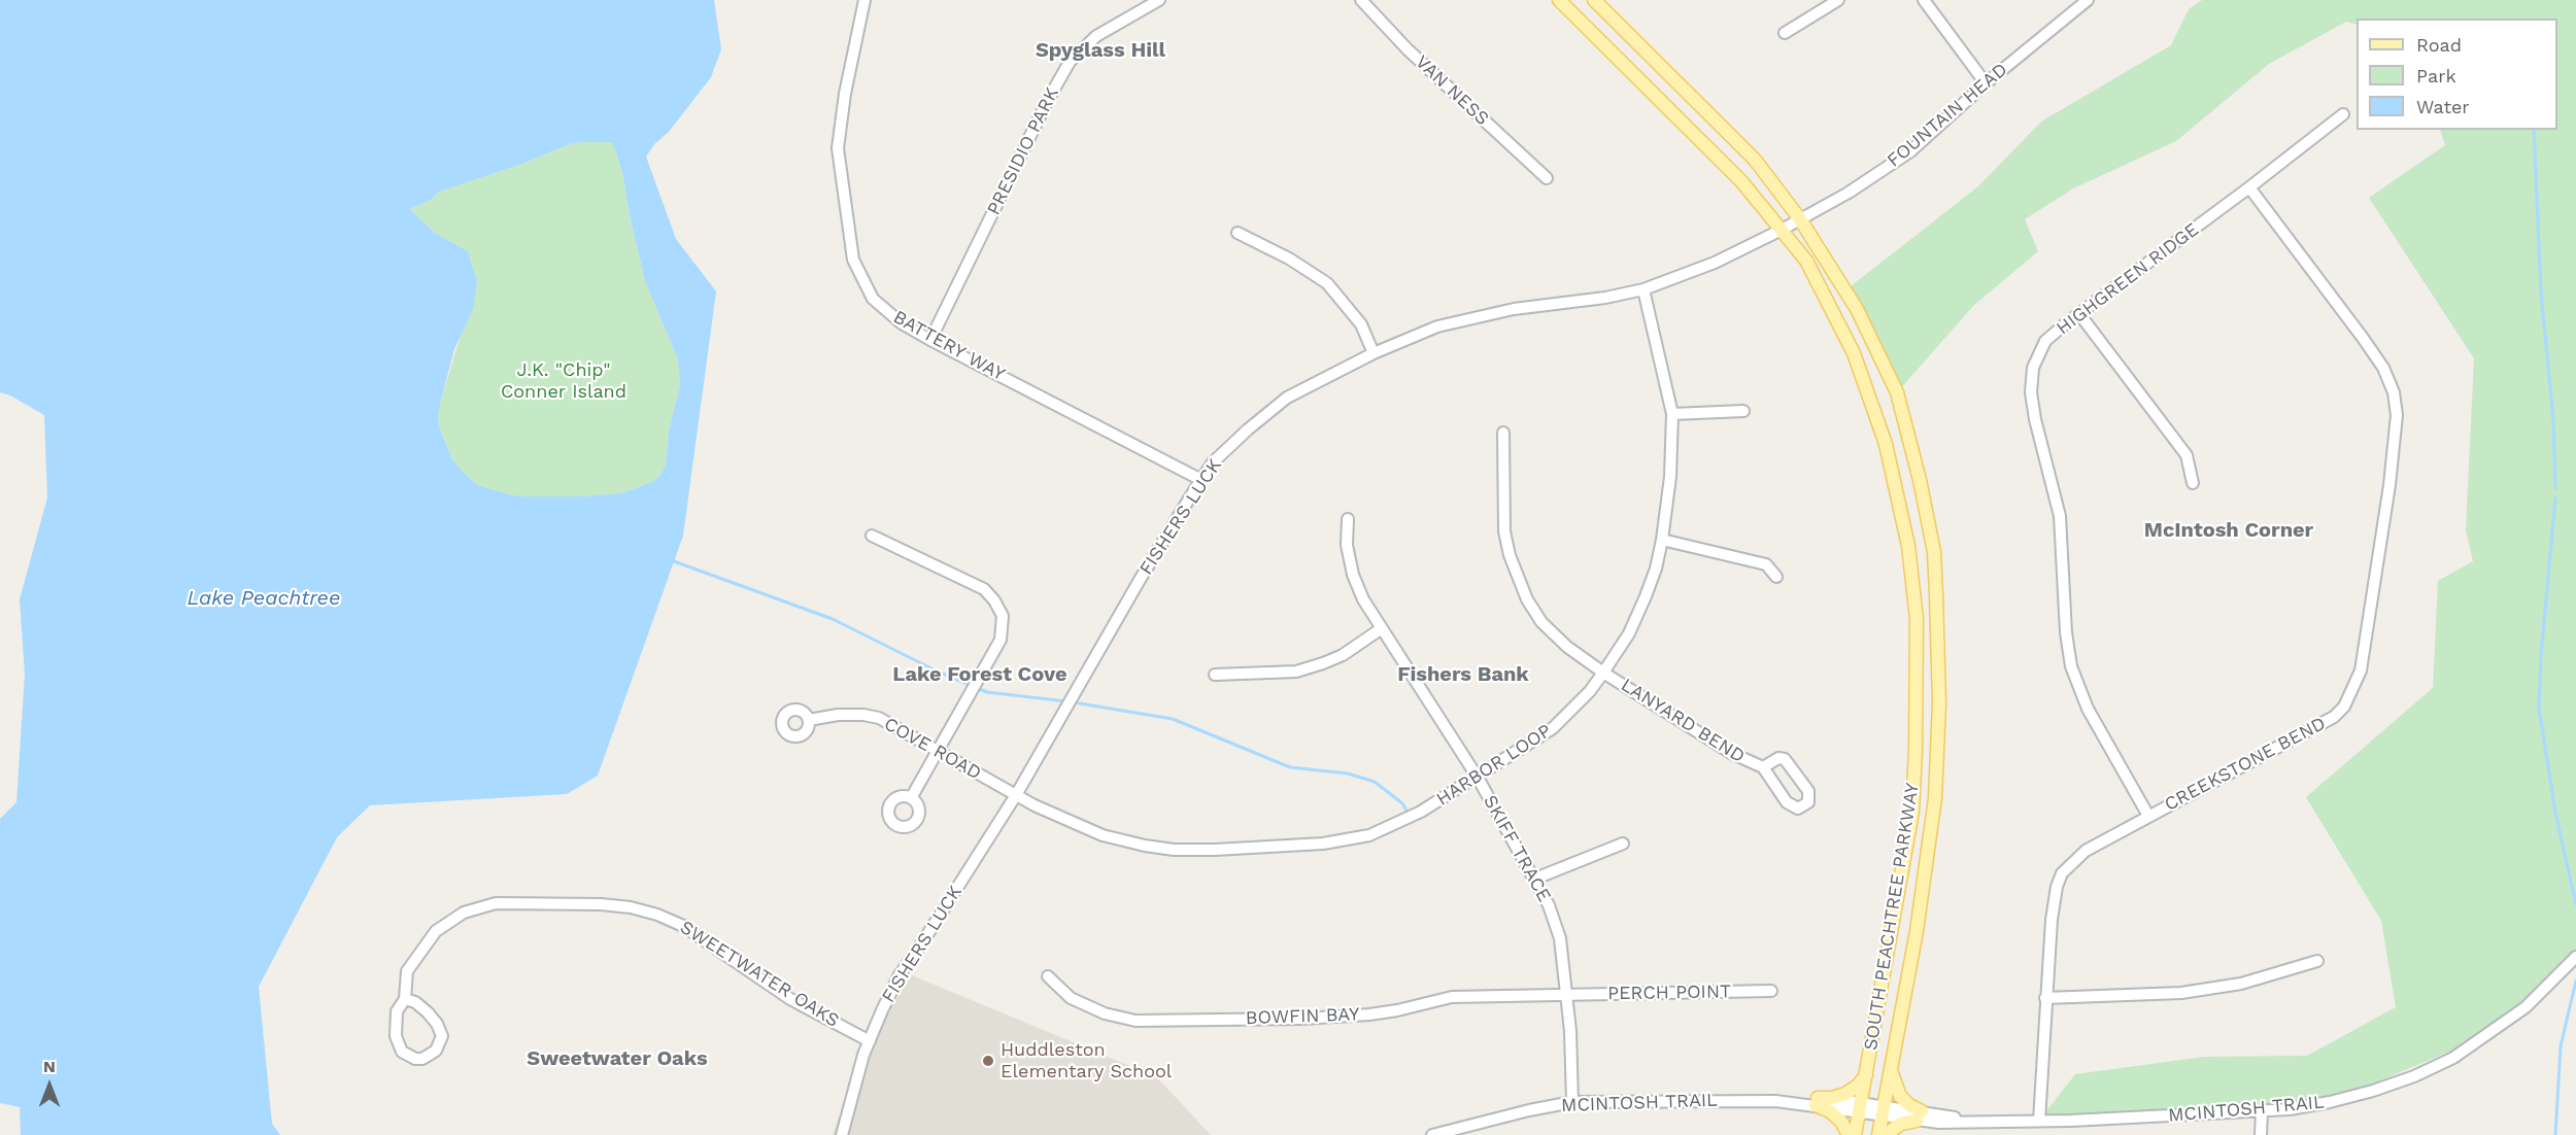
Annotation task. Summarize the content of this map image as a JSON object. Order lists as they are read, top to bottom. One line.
{"streets":{"main road":["SOUTH PEACHTREE PARKWAY"],"street":["VAN NESS","FOUNTAIN HEAD","PRESIDIO PARK","HIGHGREEN RIDGE","BATTERY WAY","FISHERS LUCK","LANYARD BEND","COVE ROAD","CREEKSTONE BEND","HARBOR LOOP","SKIFF TRACE","SWEETWATER OAKS","PERCH POINT","BOWFIN BAY","MCINTOSH TRAIL"]},"crossings":[["FOUNTAIN HEAD","FISHERS LUCK"],["FOUNTAIN HEAD","SOUTH PEACHTREE PARKWAY"],["PRESIDIO PARK","BATTERY WAY"],["HIGHGREEN RIDGE","CREEKSTONE BEND"],["BATTERY WAY","FISHERS LUCK"],["FISHERS LUCK","COVE ROAD"],["FISHERS LUCK","HARBOR LOOP"],["FISHERS LUCK","SOUTH PEACHTREE PARKWAY"],["FISHERS LUCK","SWEETWATER OAKS"],["LANYARD BEND","HARBOR LOOP"],["COVE ROAD","HARBOR LOOP"],["CREEKSTONE BEND","MCINTOSH TRAIL"],["HARBOR LOOP","SKIFF TRACE"],["SKIFF TRACE","PERCH POINT"],["SKIFF TRACE","BOWFIN BAY"],["SKIFF TRACE","MCINTOSH TRAIL"],["SOUTH PEACHTREE PARKWAY","MCINTOSH TRAIL"],["PERCH POINT","BOWFIN BAY"]],"districts":["Spyglass Hill","McIntosh Corner","Lake Forest Cove","Fishers Bank","Sweetwater Oaks"],"water":["Lake Peachtree"],"parks":["J.K. \"Chip\" Conner Island"],"places":["Huddleston Elementary School"],"legend":["Road","Park","Water"],"north":"top"}
